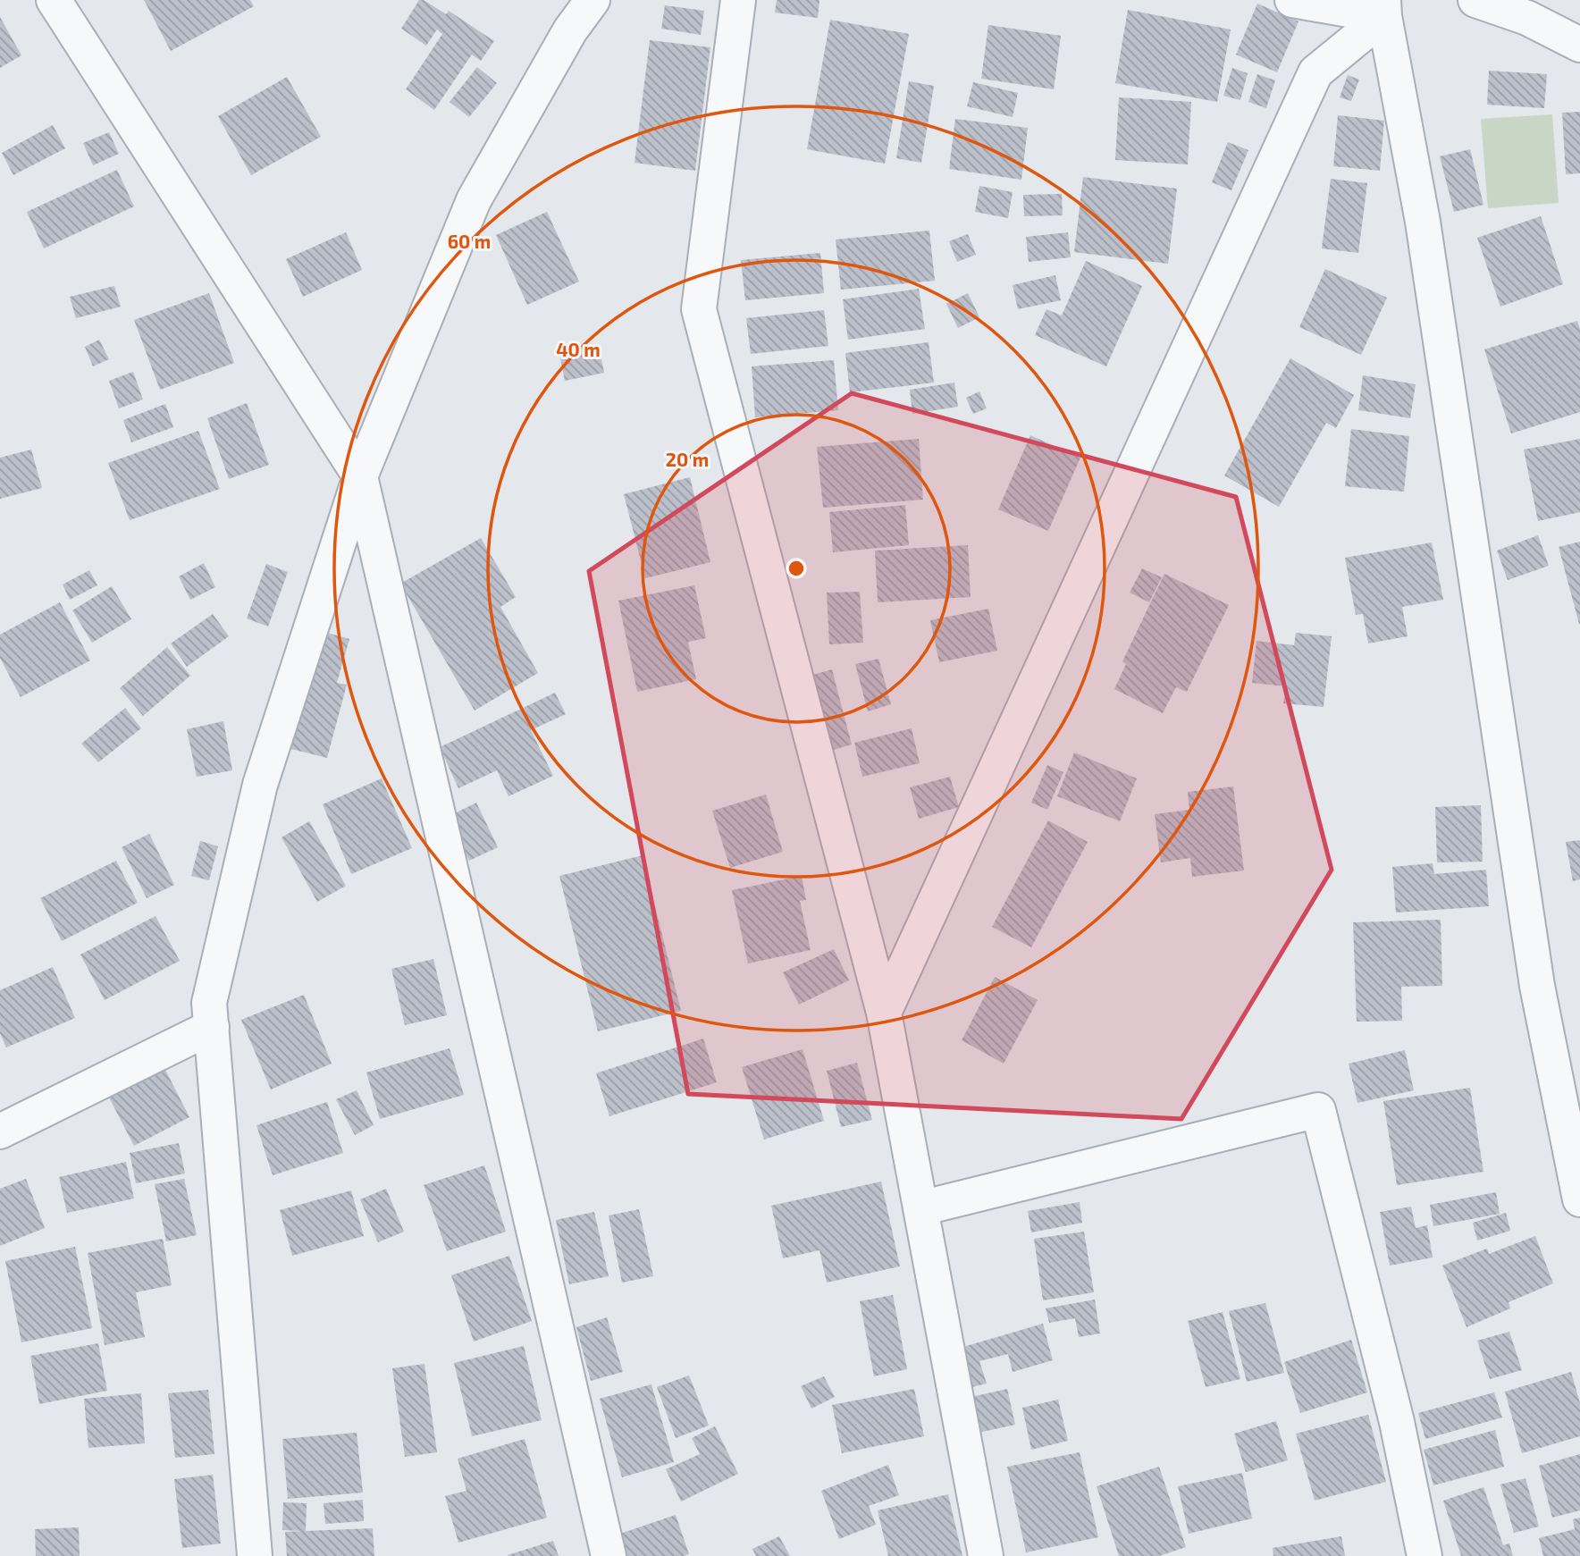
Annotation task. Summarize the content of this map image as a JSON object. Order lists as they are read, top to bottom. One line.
{"rings":["60 m","40 m","20 m"]}
